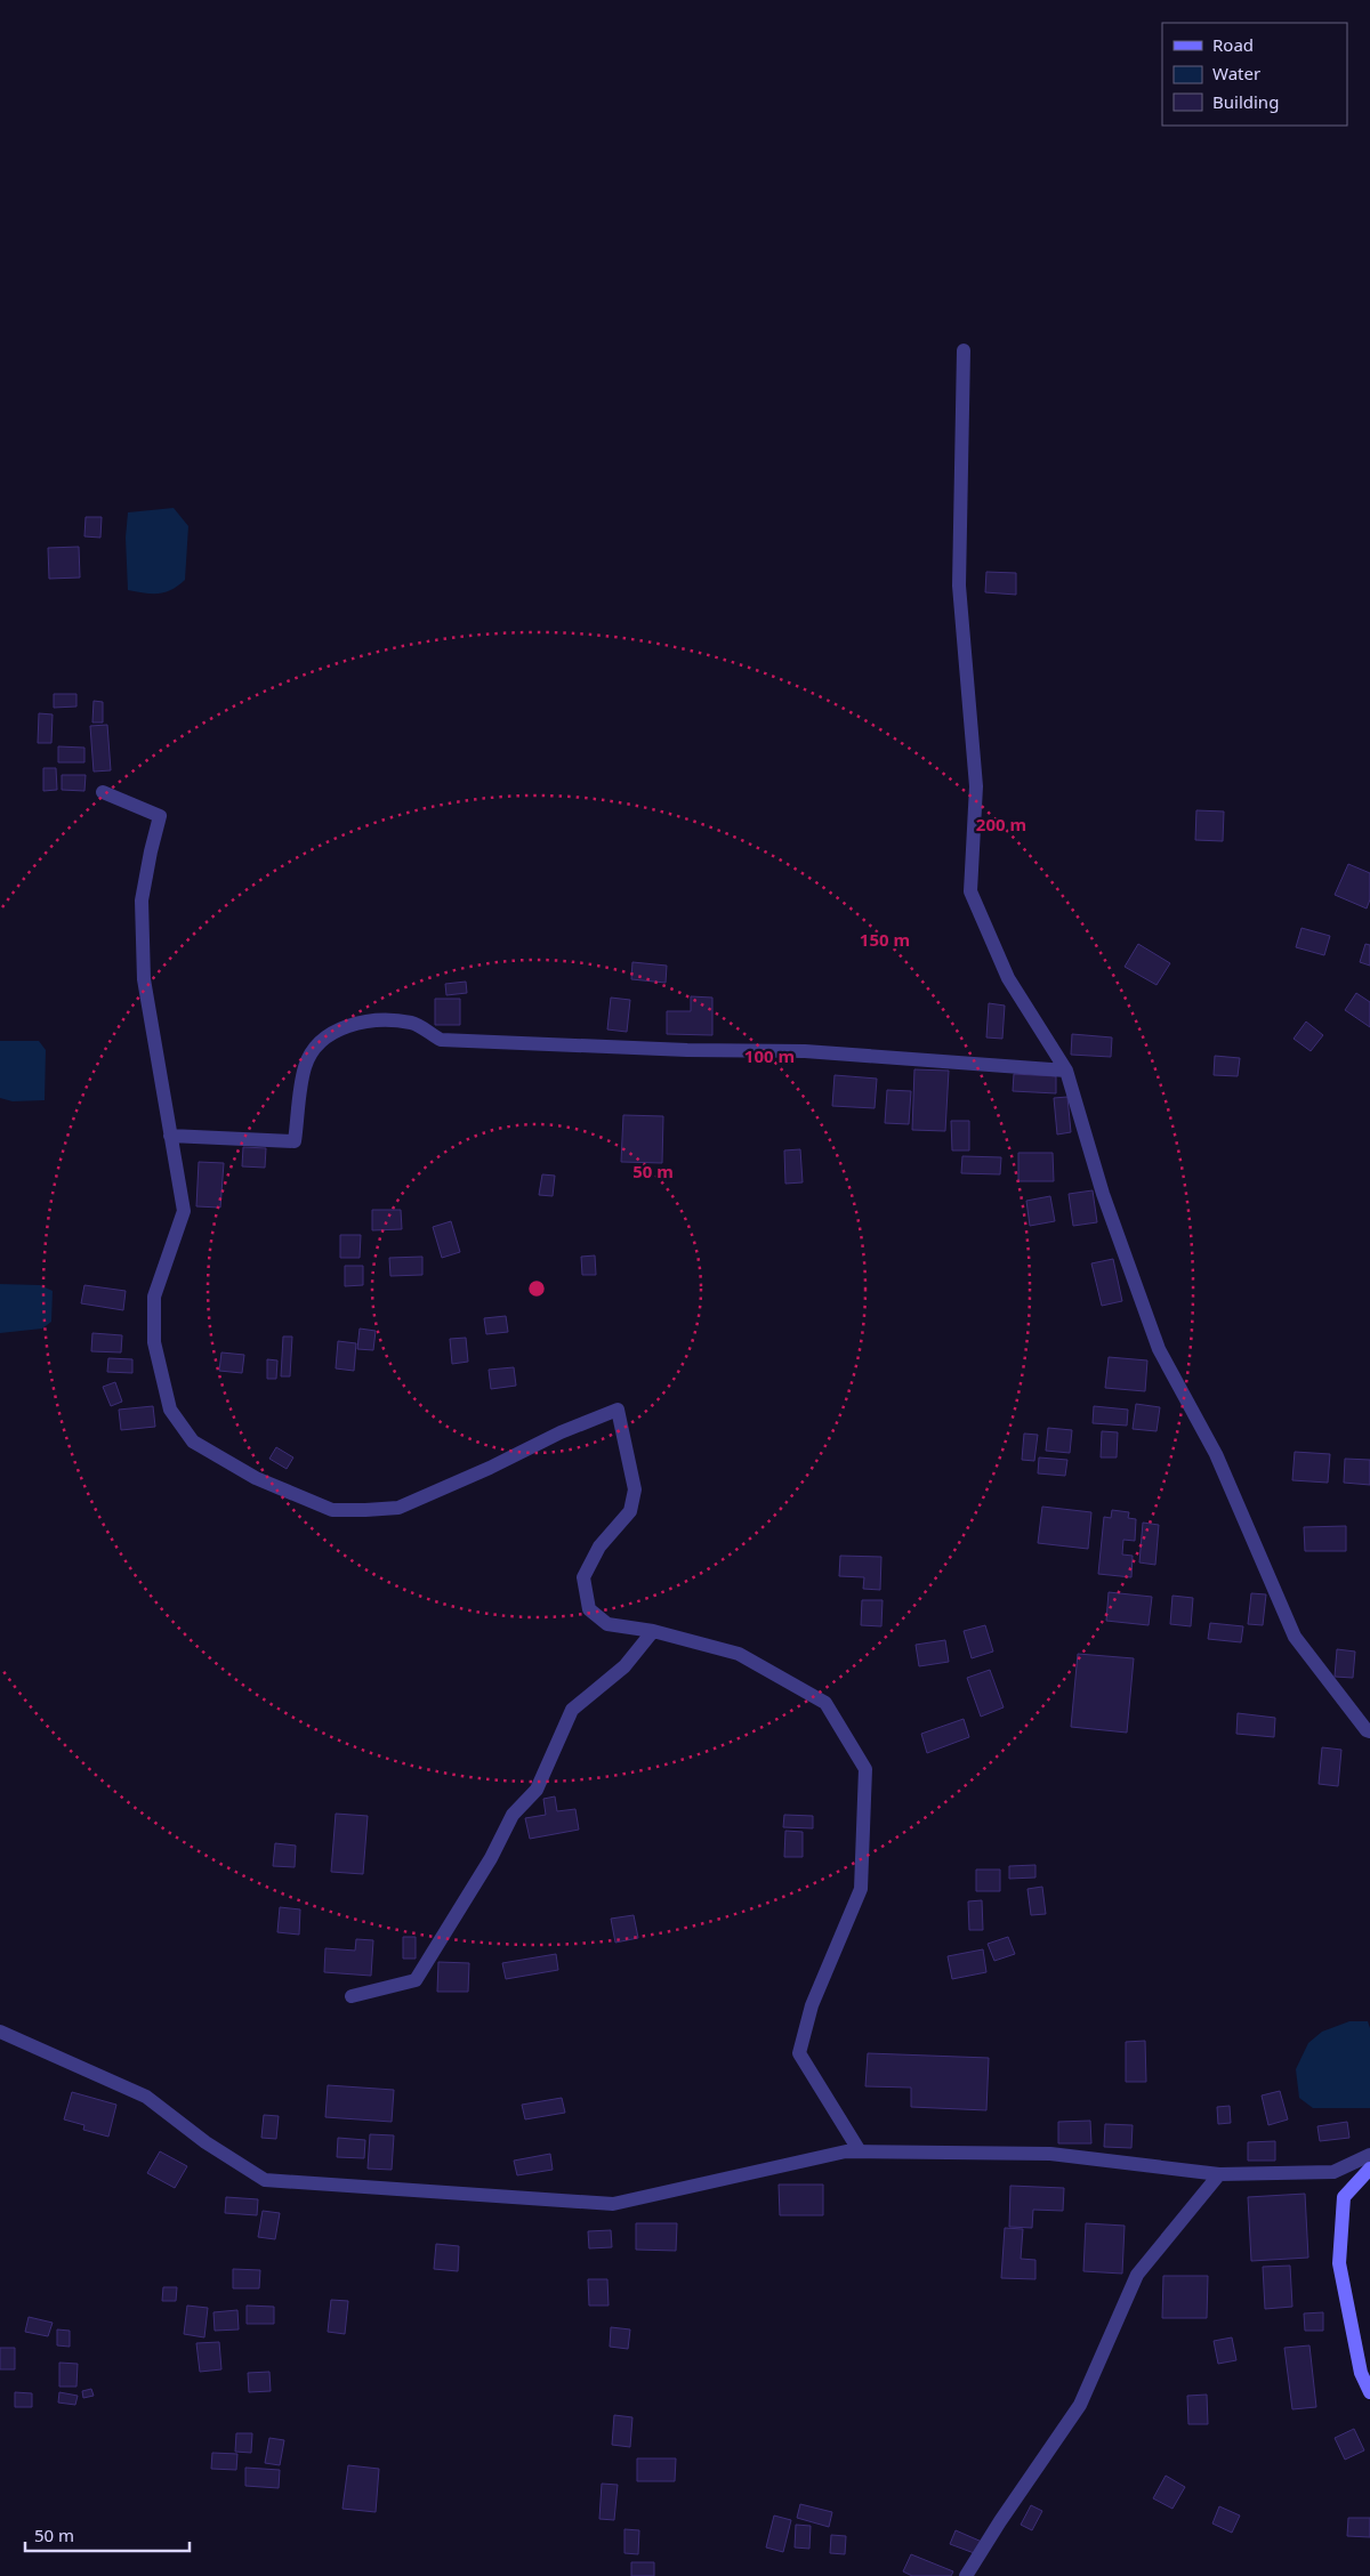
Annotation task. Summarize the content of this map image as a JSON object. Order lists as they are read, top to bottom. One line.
{"legend":["Road","Water","Building"],"scale_bar":"50 m","rings":["200 m","150 m","100 m","50 m"]}
